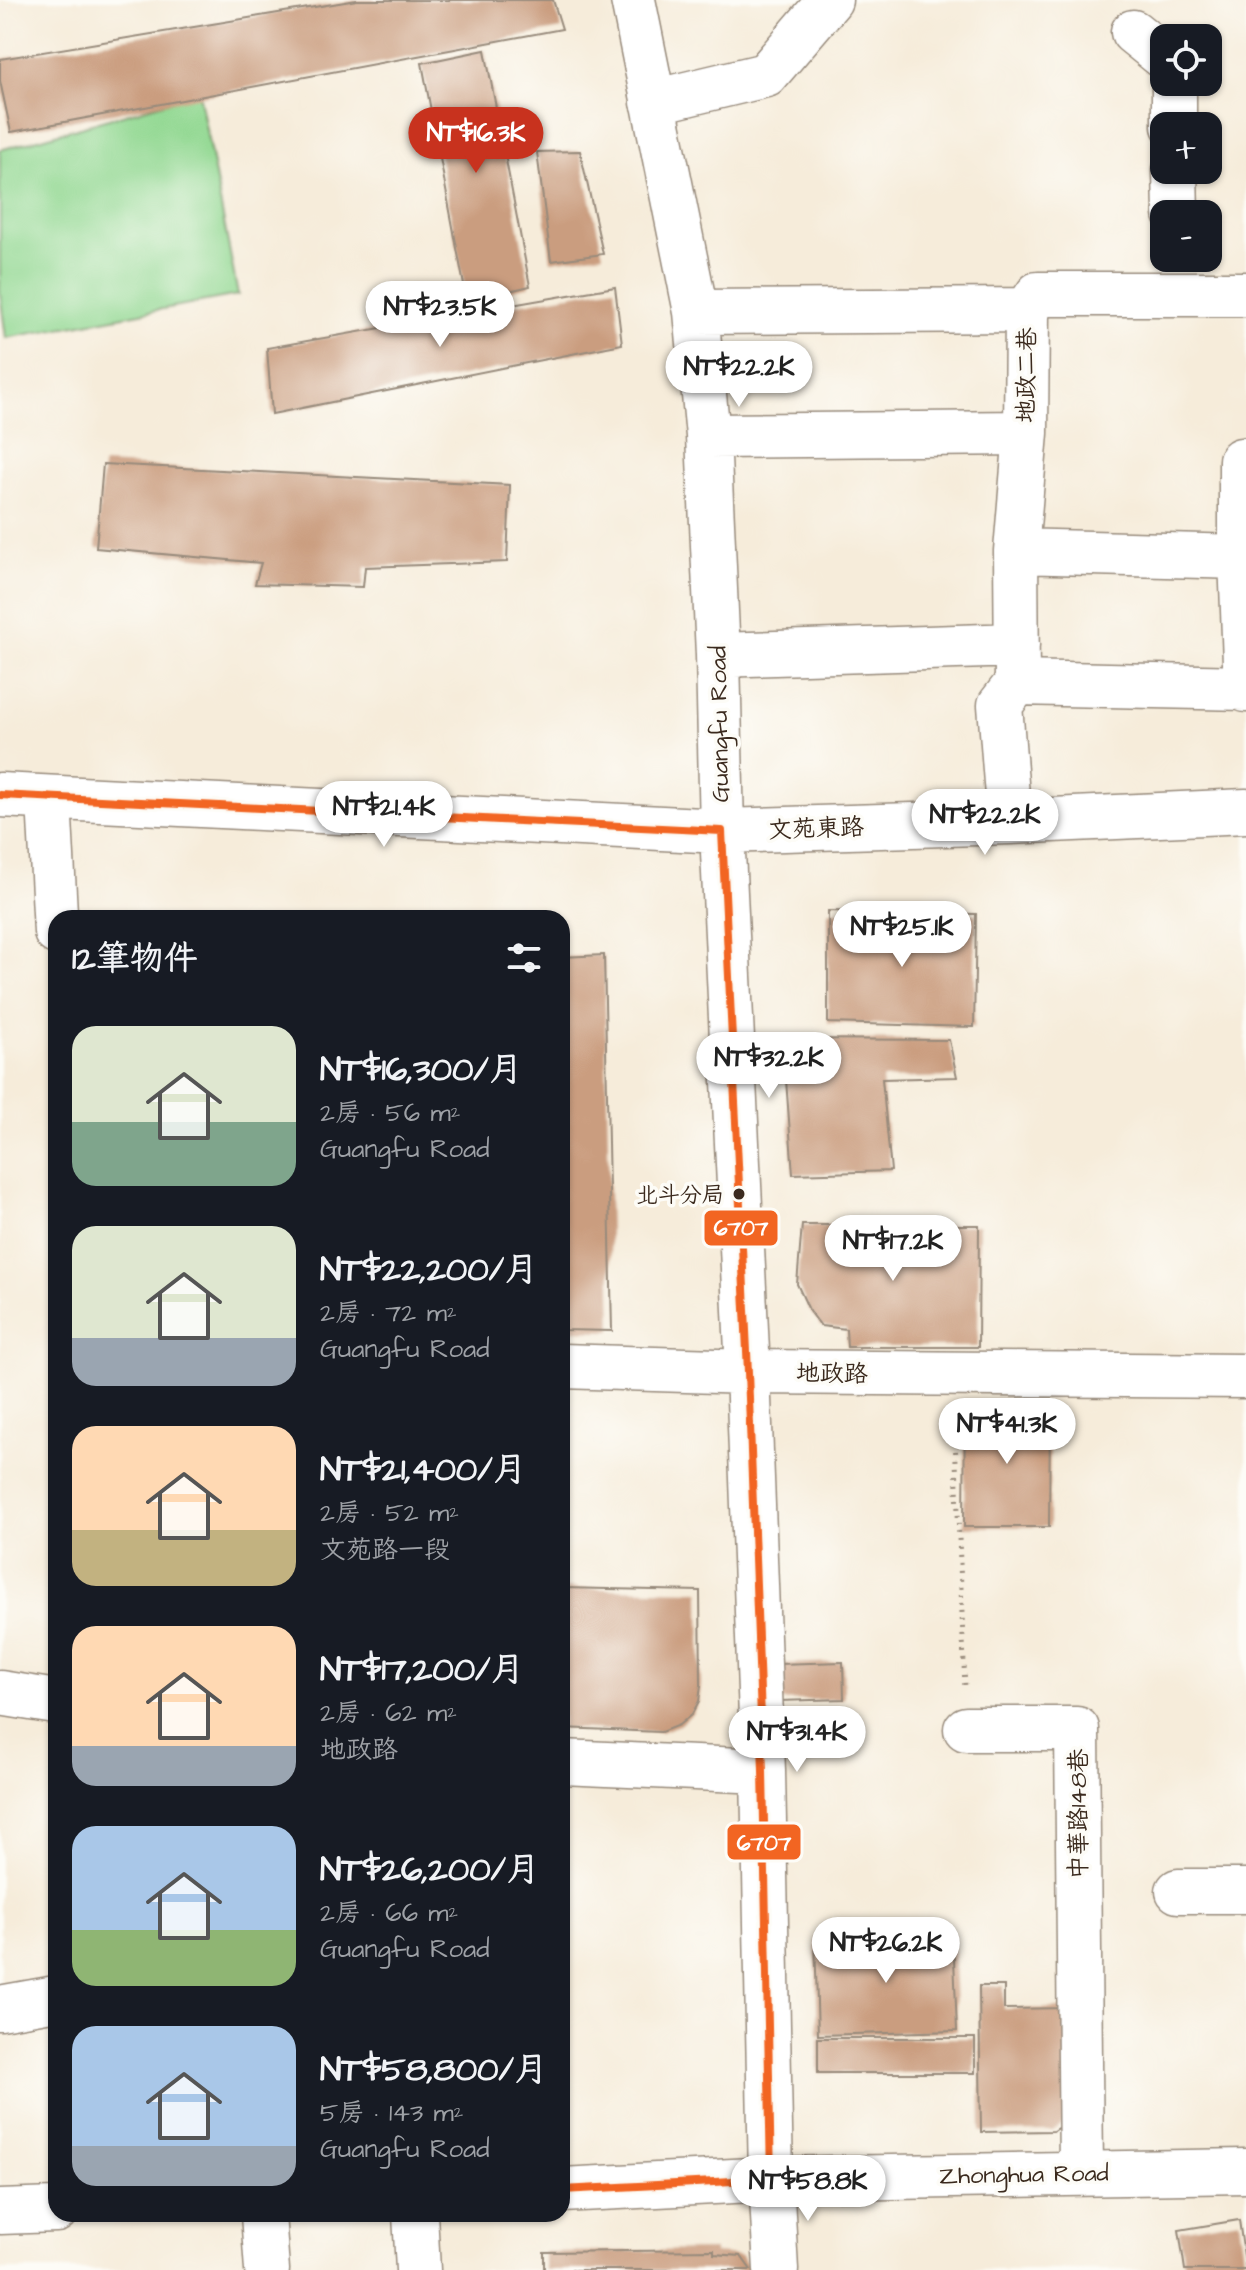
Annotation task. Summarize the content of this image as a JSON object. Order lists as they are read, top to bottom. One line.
{"streets":{"street":["地政二巷","Guangfu Road","文苑東路","地政路","中華路148巷","Zhonghua Road"]},"crossings":[["地政二巷","文苑東路"],["Guangfu Road","文苑東路"],["Guangfu Road","地政路"],["Guangfu Road","Zhonghua Road"],["中華路148巷","Zhonghua Road"]],"places":["北斗分局"],"lines":["transit line 6707"],"page":{"map_buttons":["+","−"],"price":["NT$16.3K","NT$23.5K","NT$22.2K","NT$21.4K","NT$22.2K","NT$25.1K","NT$32.2K","NT$17.2K","NT$41.3K","NT$31.4K","NT$26.2K","NT$58.8K"],"heading":"12筆物件","list":[{"name":"NT$16,300/月","note":"2房 · 56 m² · Guangfu Road"},{"name":"NT$22,200/月","note":"2房 · 72 m² · Guangfu Road"},{"name":"NT$21,400/月","note":"2房 · 52 m² · 文苑路一段"},{"name":"NT$17,200/月","note":"2房 · 62 m² · 地政路"},{"name":"NT$26,200/月","note":"2房 · 66 m² · Guangfu Road"},{"name":"NT$58,800/月","note":"5房 · 143 m² · Guangfu Road"}]}}
